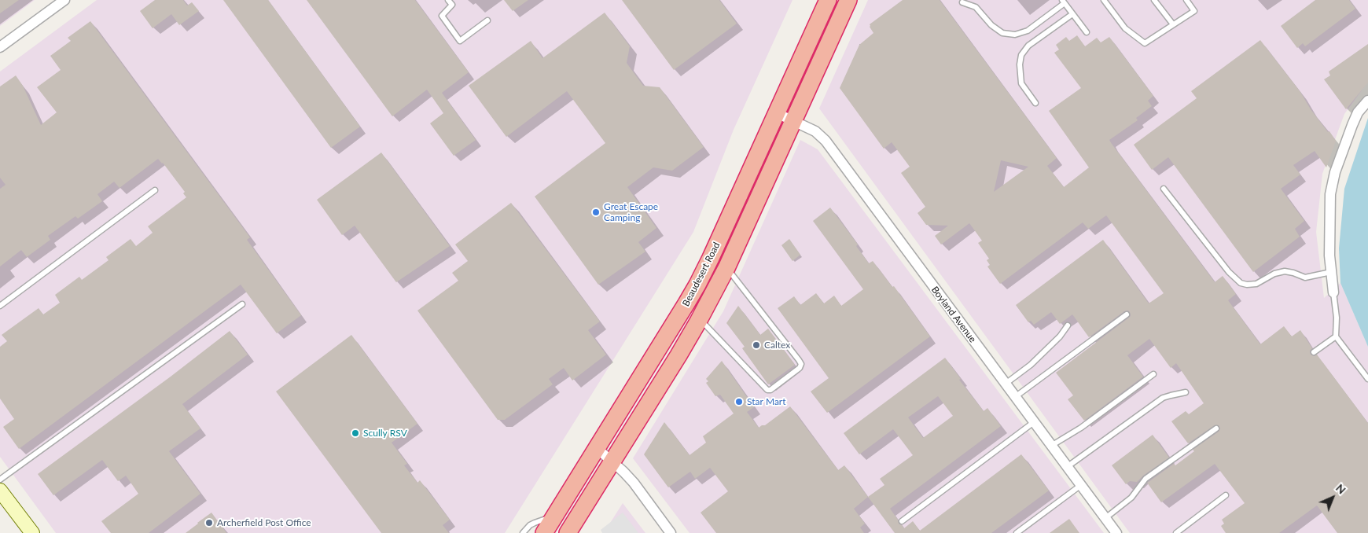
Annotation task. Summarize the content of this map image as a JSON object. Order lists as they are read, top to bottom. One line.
{"streets":{"highway":["Beaudesert Road"],"street":["Boyland Avenue"]},"crossings":[["Beaudesert Road","Boyland Avenue"]],"places":["Great Escape Camping","Caltex","Star Mart","Scully RSV","Archerfield Post Office"],"north":"top right"}
